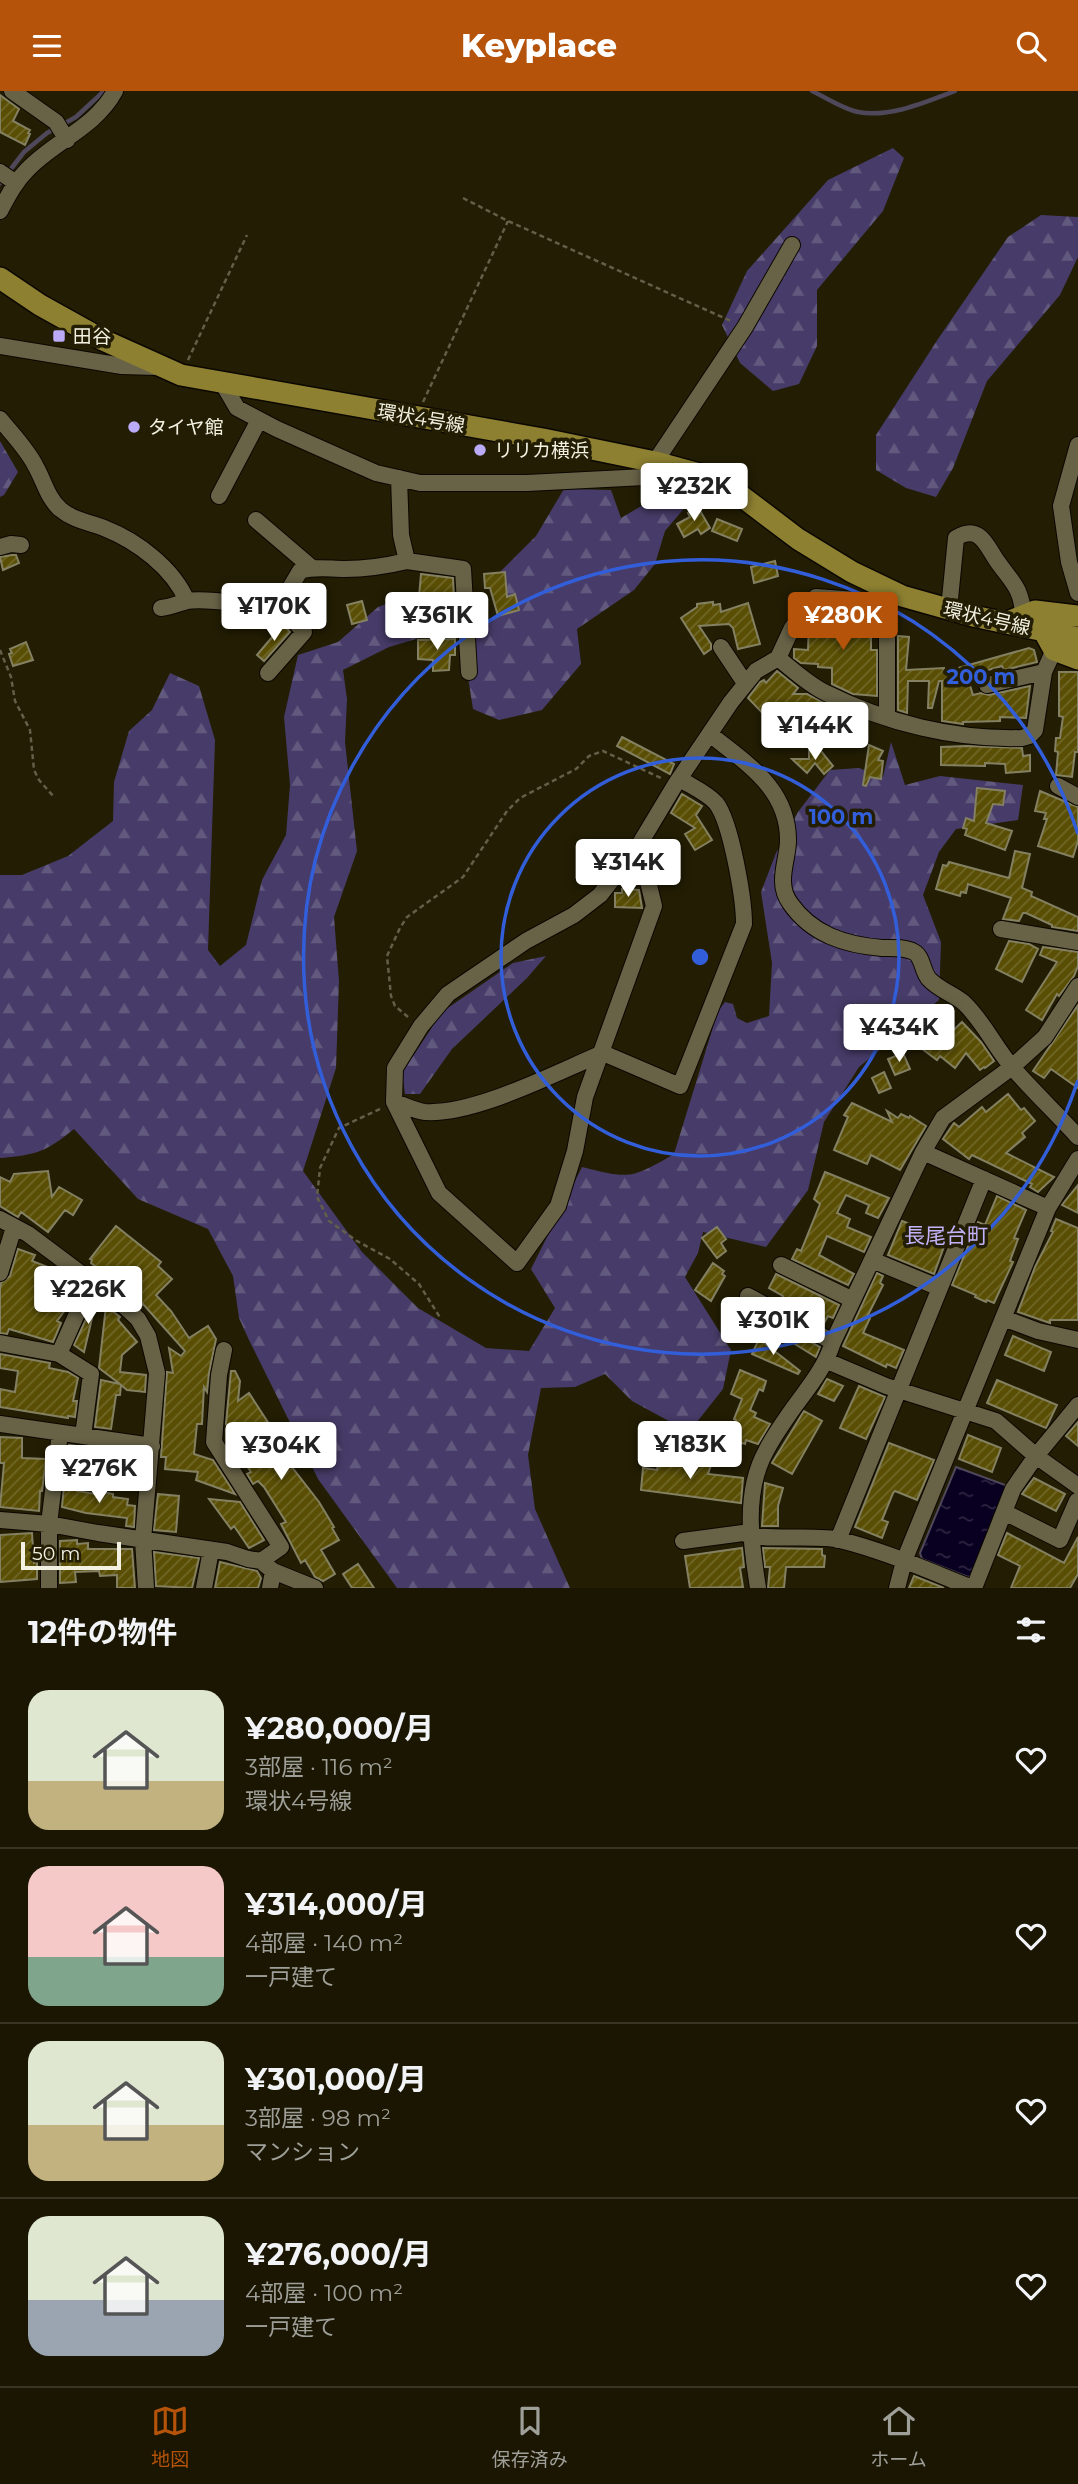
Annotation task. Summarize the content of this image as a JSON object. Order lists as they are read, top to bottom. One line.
{"streets":{"main road":["環状4号線"]},"districts":["長尾台町"],"places":{"transit":["田谷"],"other":["タイヤ館","リリカ横浜"]},"scale_bar":"50 m","page":{"header":"Keyplace","price":["¥232K","¥170K","¥361K","¥280K","¥144K","¥314K","¥434K","¥226K","¥301K","¥183K","¥304K","¥276K"],"scale":"50 m","heading":"12件の物件","list":[{"name":"¥280,000/月","note":"3部屋 · 116 m² · 環状4号線"},{"name":"¥314,000/月","note":"4部屋 · 140 m² · 一戸建て"},{"name":"¥301,000/月","note":"3部屋 · 98 m² · マンション"},{"name":"¥276,000/月","note":"4部屋 · 100 m² · 一戸建て"}],"tabs":["地図","保存済み","ホーム"]},"rings":["200 m","100 m"]}
